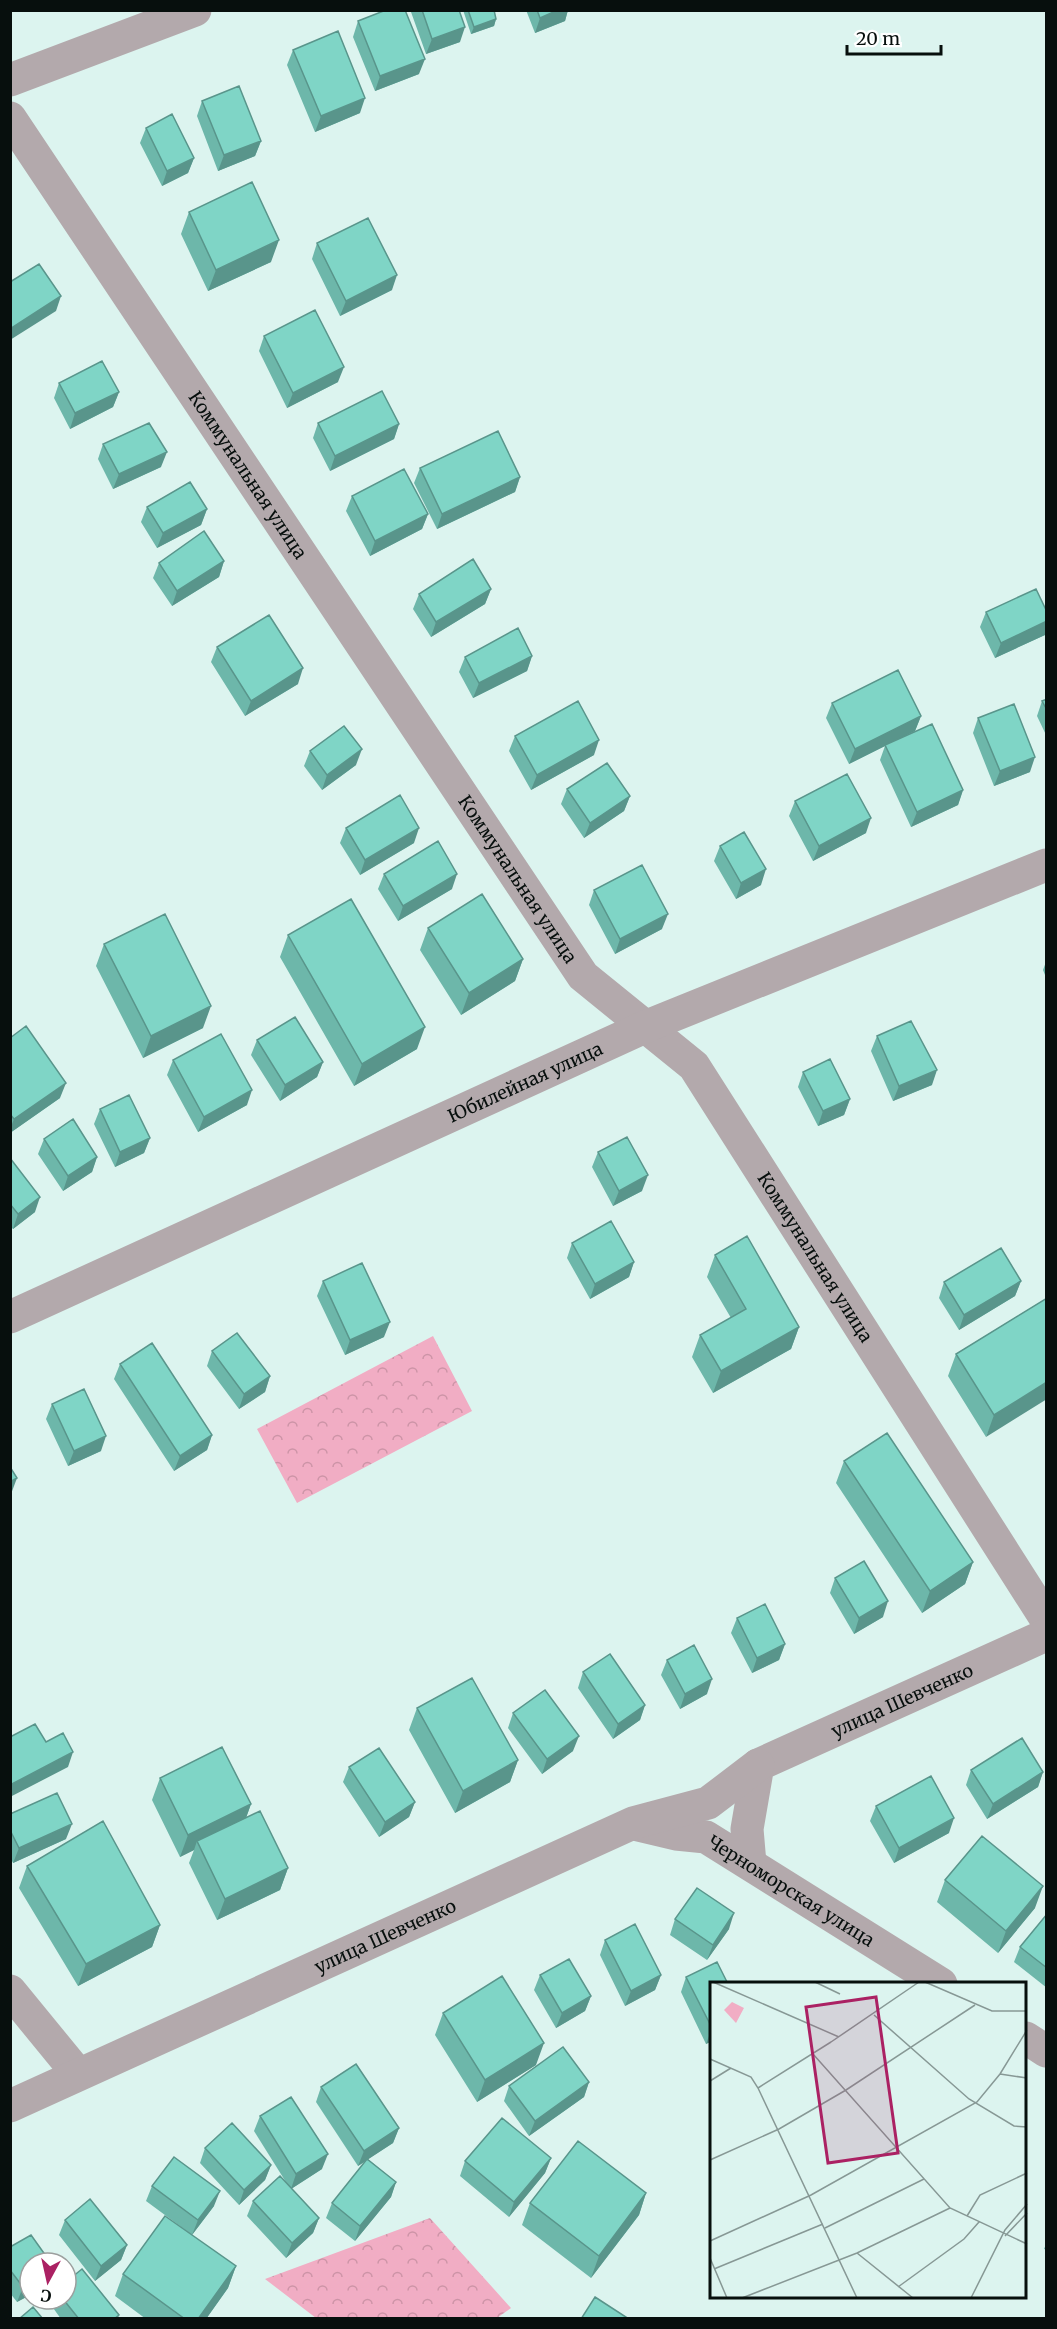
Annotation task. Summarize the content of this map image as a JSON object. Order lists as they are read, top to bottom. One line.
{"streets":{"street":["Коммунальная улица","Юбилейная улица","улица Шевченко","Черноморская улица"]},"crossings":[["Коммунальная улица","Юбилейная улица"],["улица Шевченко","Черноморская улица"]],"scale_bar":"20 m","north":"bottom"}
